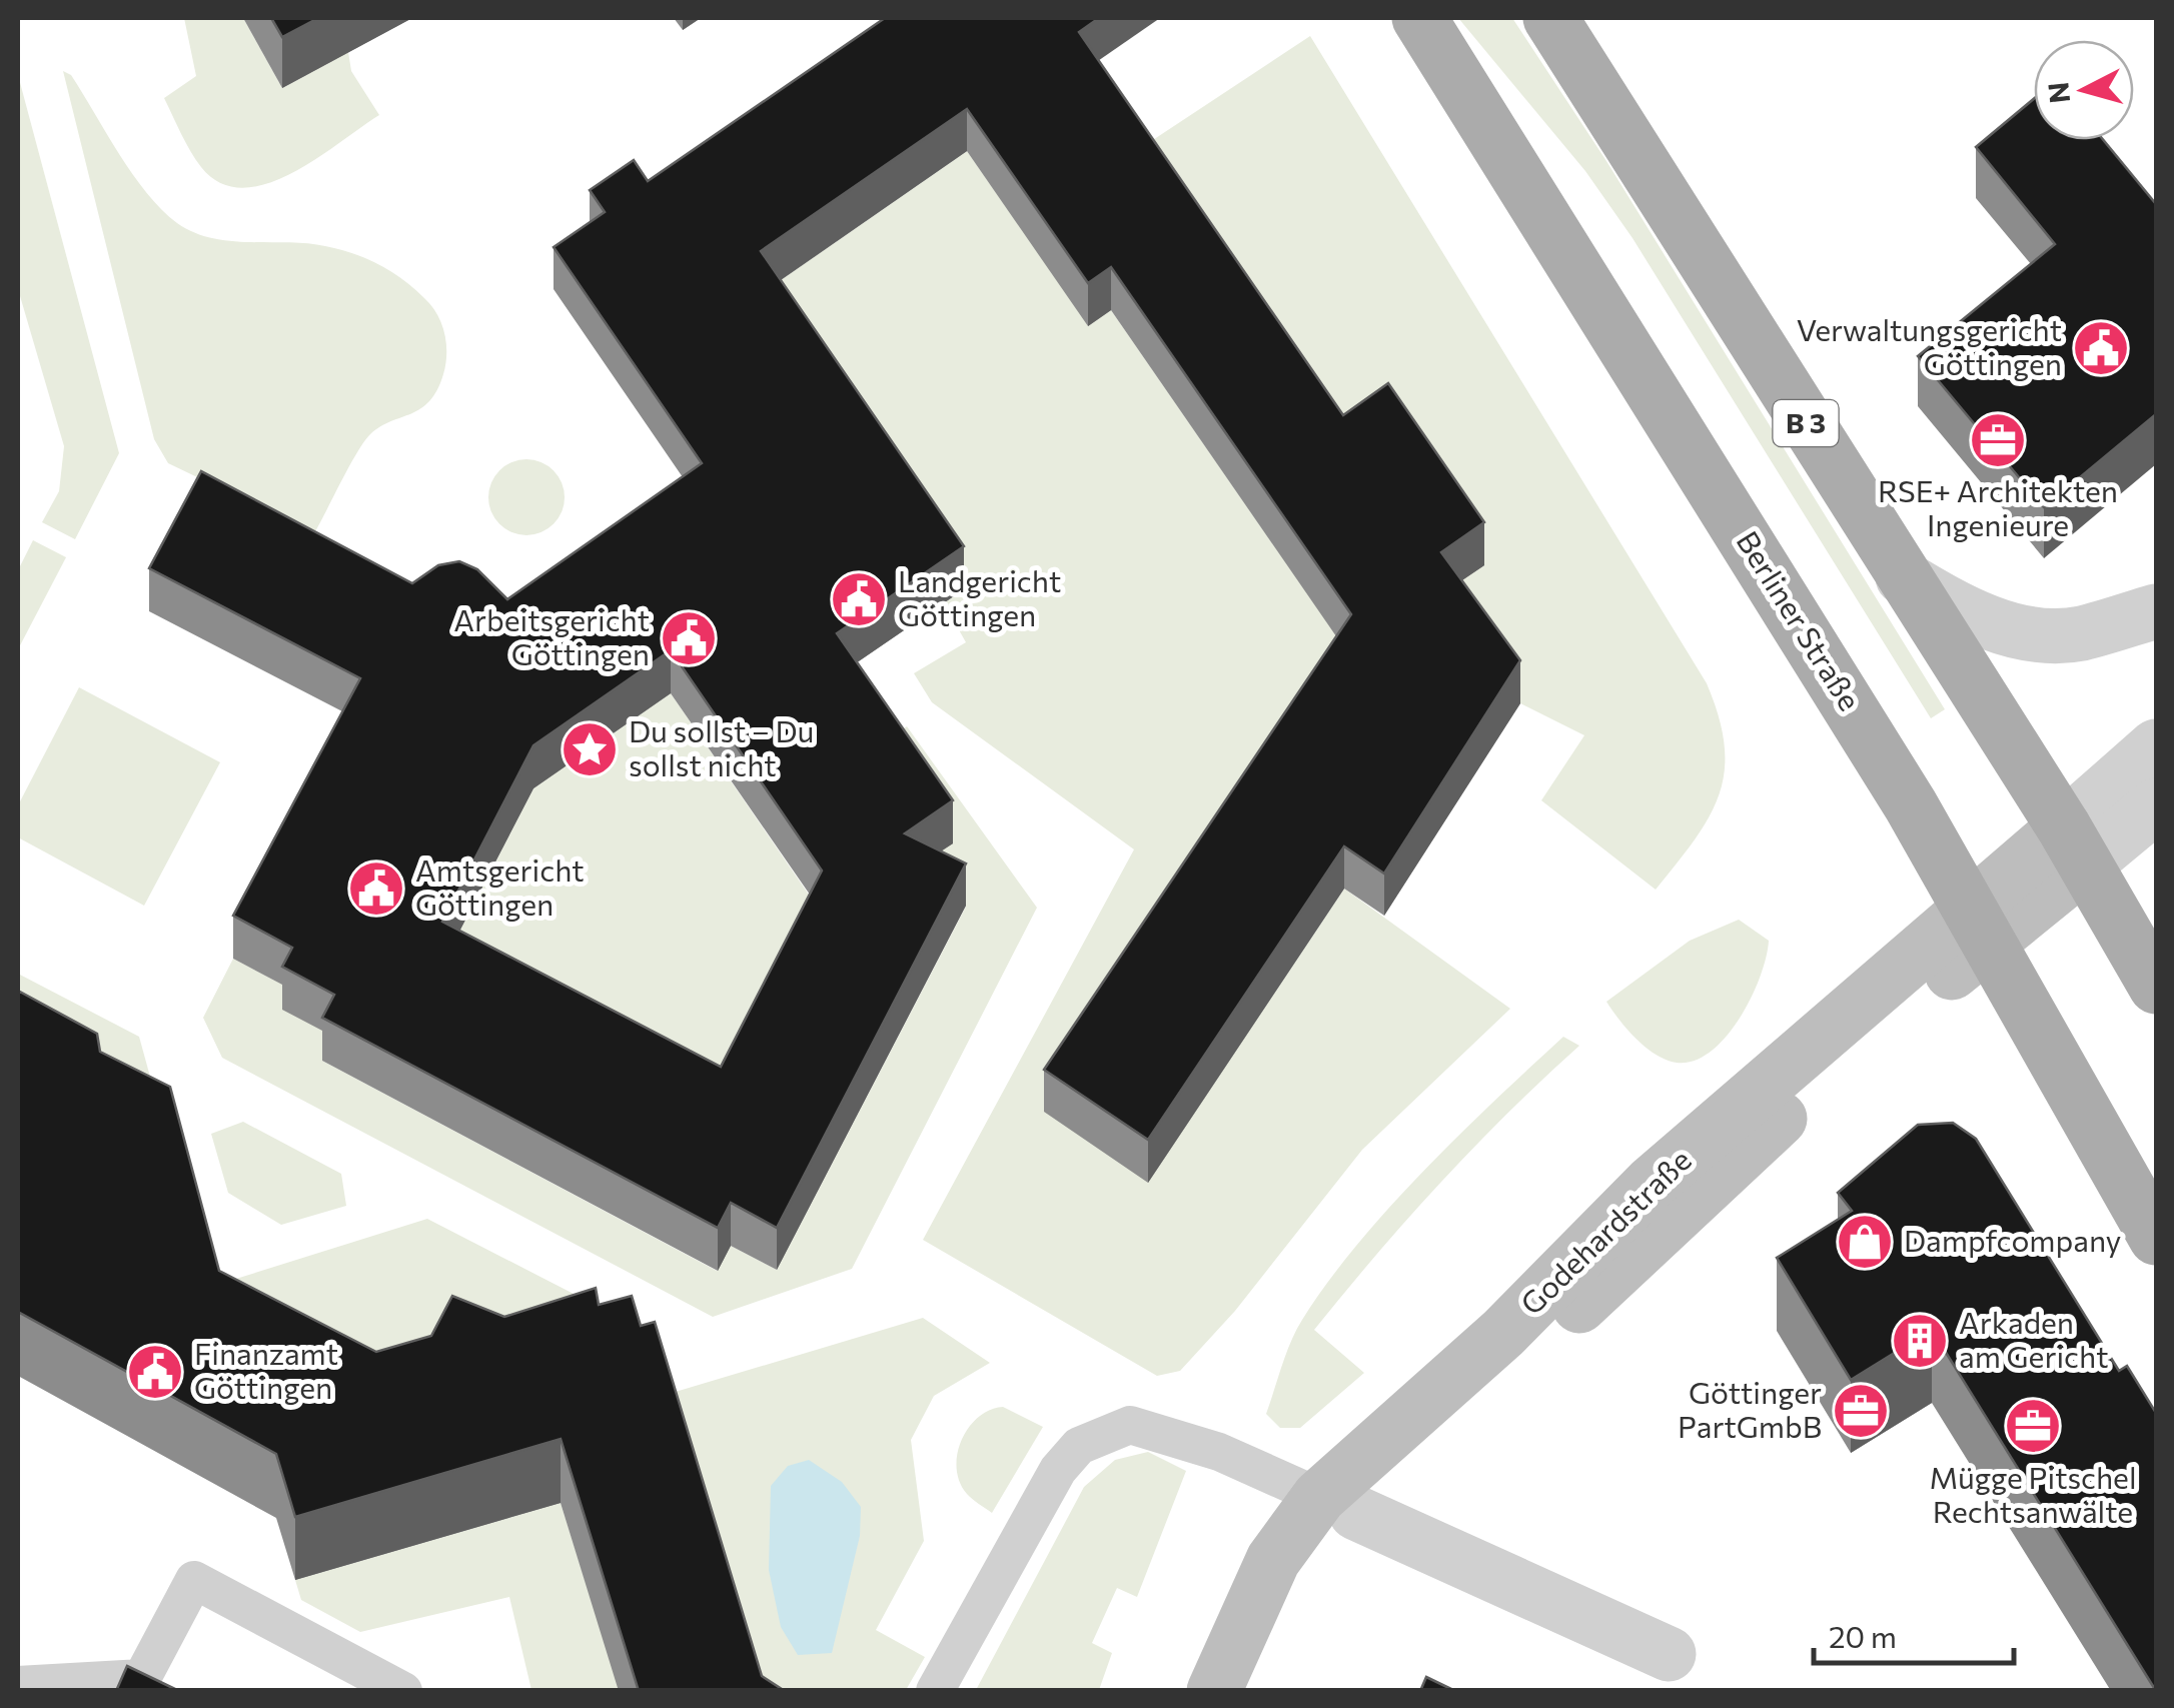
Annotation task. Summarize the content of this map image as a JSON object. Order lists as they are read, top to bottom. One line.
{"streets":{"main road":["B 3","Berliner Straße"],"street":["Godehardstraße"]},"crossings":[["B 3","Godehardstraße"],["Berliner Straße","Godehardstraße"]],"places":{"public building":["Verwaltungsgericht Göttingen","Landgericht Göttingen","Arbeitsgericht Göttingen","Amtsgericht Göttingen","Finanzamt Göttingen"],"office":["RSE+ Architekten Ingenieure","Göttinger PartGmbB","Mügge Pitschel Rechtsanwälte"],"place":["Du sollst – Du sollst nicht"],"shop":["Dampfcompany"],"building":["Arkaden am Gericht"]},"scale_bar":"20 m","north":"left"}
